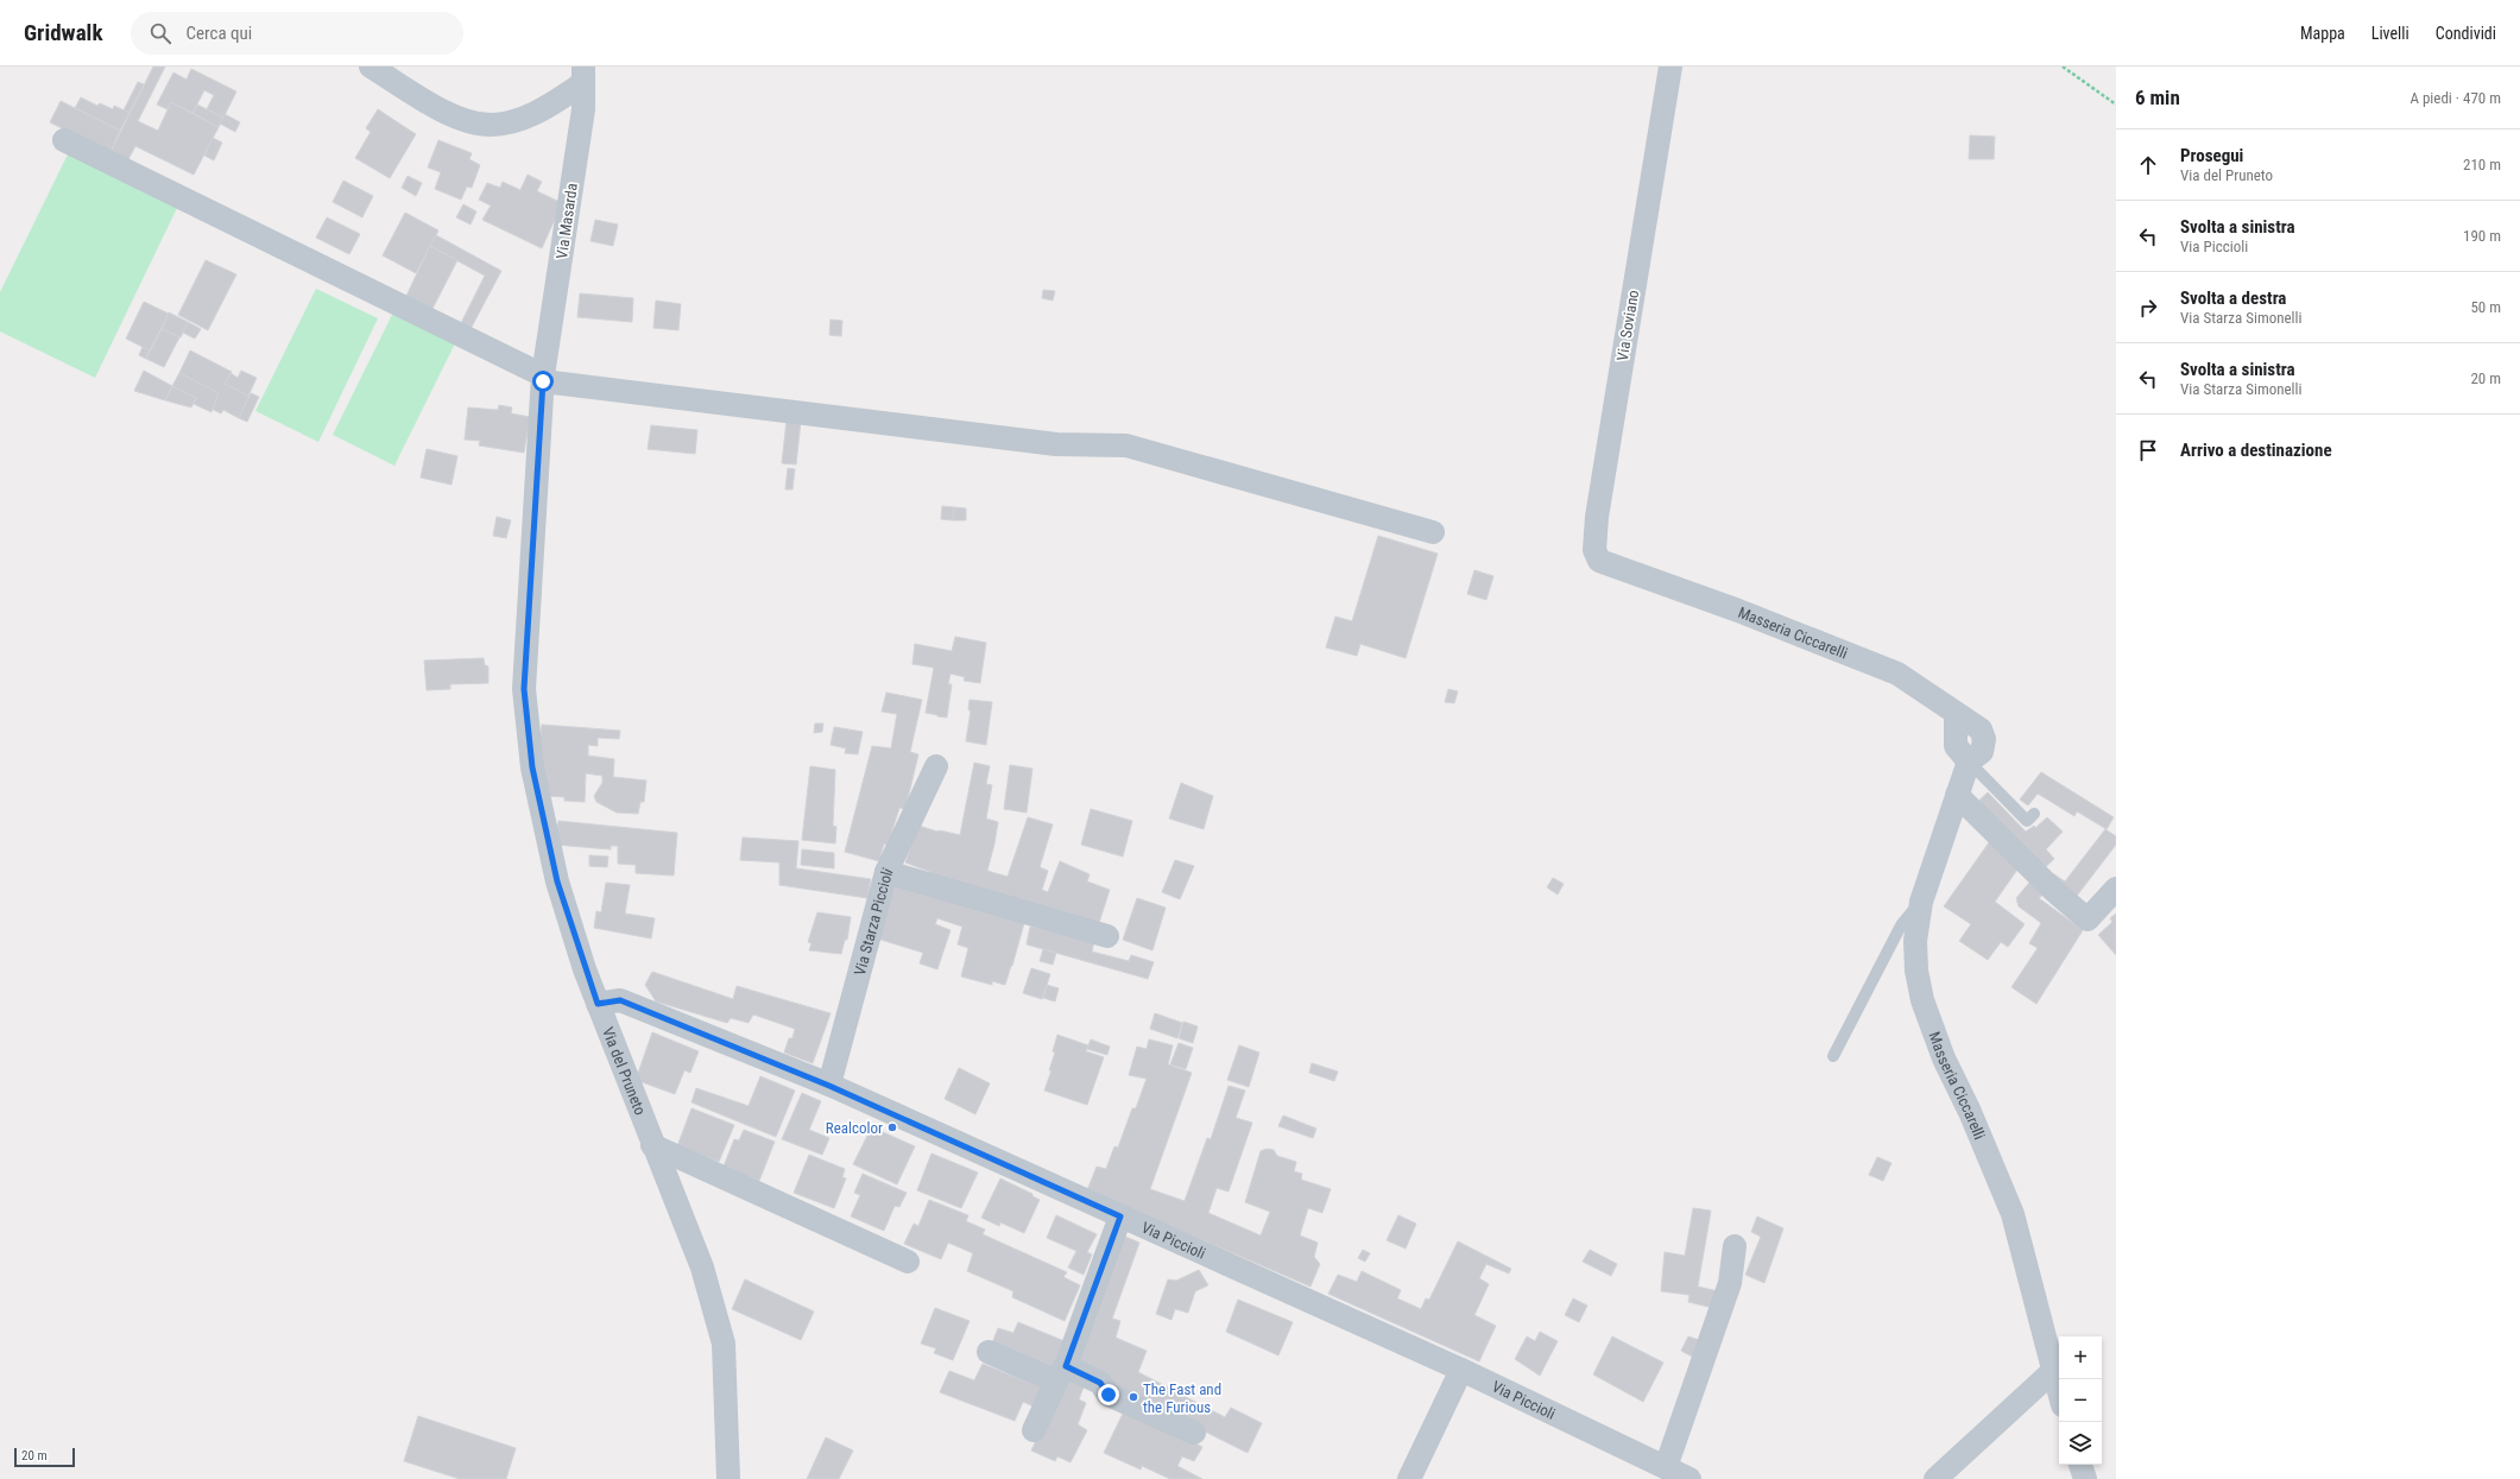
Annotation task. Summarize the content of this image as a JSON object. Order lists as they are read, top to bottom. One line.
{"streets":{"street":["Via Masarda","Via Soviano","Masseria Ciccarelli","Via Starza Piccioli","Via del Pruneto","Via Piccioli"]},"crossings":[["Via Masarda","Via del Pruneto"],["Via Soviano","Masseria Ciccarelli"],["Via Starza Piccioli","Via Piccioli"],["Via del Pruneto","Via Piccioli"]],"places":["Realcolor","The Fast and the Furious"],"scale_bar":"20 m","page":{"header":"Gridwalk","search":"Cerca qui","nav":["Mappa","Livelli","Condividi"],"heading":["6 min","A piedi · 470 m"],"list":[["Prosegui","Via del Pruneto","210 m"],["Svolta a sinistra","Via Piccioli","190 m"],["Svolta a destra","Via Starza Simonelli","50 m"],["Svolta a sinistra","Via Starza Simonelli","20 m"],"Arrivo a destinazione"],"map_buttons":["+","−"],"scale":"20 m"}}
